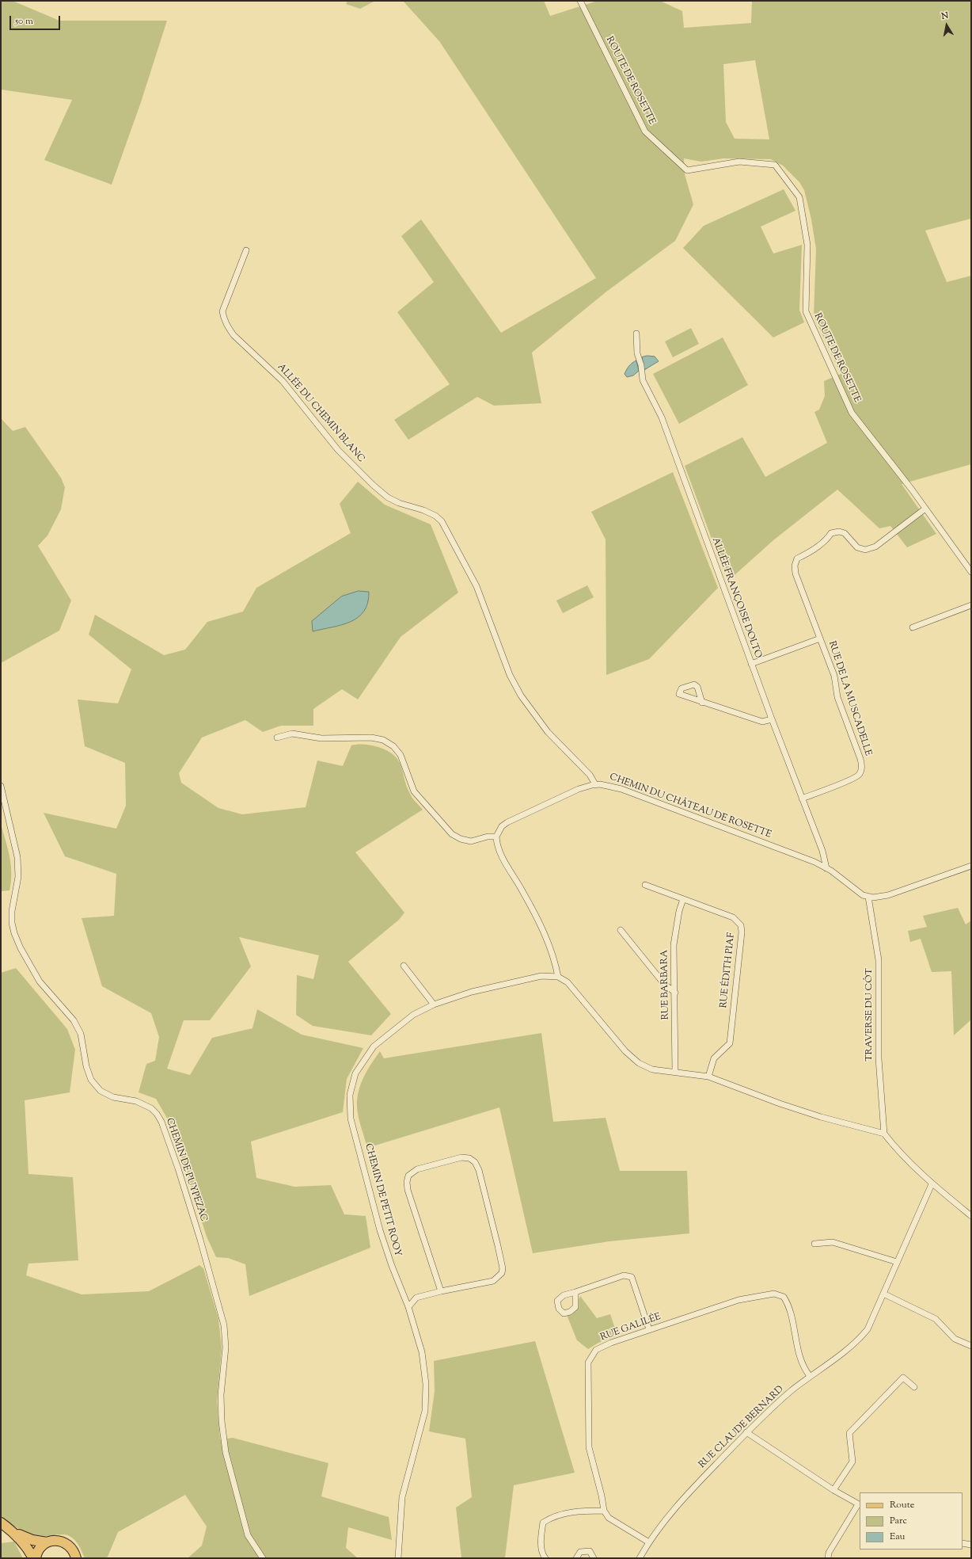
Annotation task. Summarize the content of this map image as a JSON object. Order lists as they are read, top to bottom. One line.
{"streets":{"street":["ROUTE DE ROSETTE","ALLÉE DU CHEMIN BLANC","ALLÉE FRANÇOISE DOLTO","RUE DE LA MUSCADELLE","CHEMIN DU CHÂTEAU DE ROSETTE","RUE ÉDITH PIAF","RUE BARBARA","TRAVERSE DU CÔT","CHEMIN DE PUYPEZAC","CHEMIN DE PETIT ROOY","RUE GALILÉE","RUE CLAUDE BERNARD"]},"crossings":[["ALLÉE DU CHEMIN BLANC","CHEMIN DU CHÂTEAU DE ROSETTE"],["ALLÉE FRANÇOISE DOLTO","RUE DE LA MUSCADELLE"],["ALLÉE FRANÇOISE DOLTO","CHEMIN DU CHÂTEAU DE ROSETTE"],["CHEMIN DU CHÂTEAU DE ROSETTE","TRAVERSE DU CÔT"],["RUE ÉDITH PIAF","RUE BARBARA"],["RUE GALILÉE","RUE CLAUDE BERNARD"]],"legend":["Route","Parc","Eau"],"scale_bar":"50 m","north":"top"}
